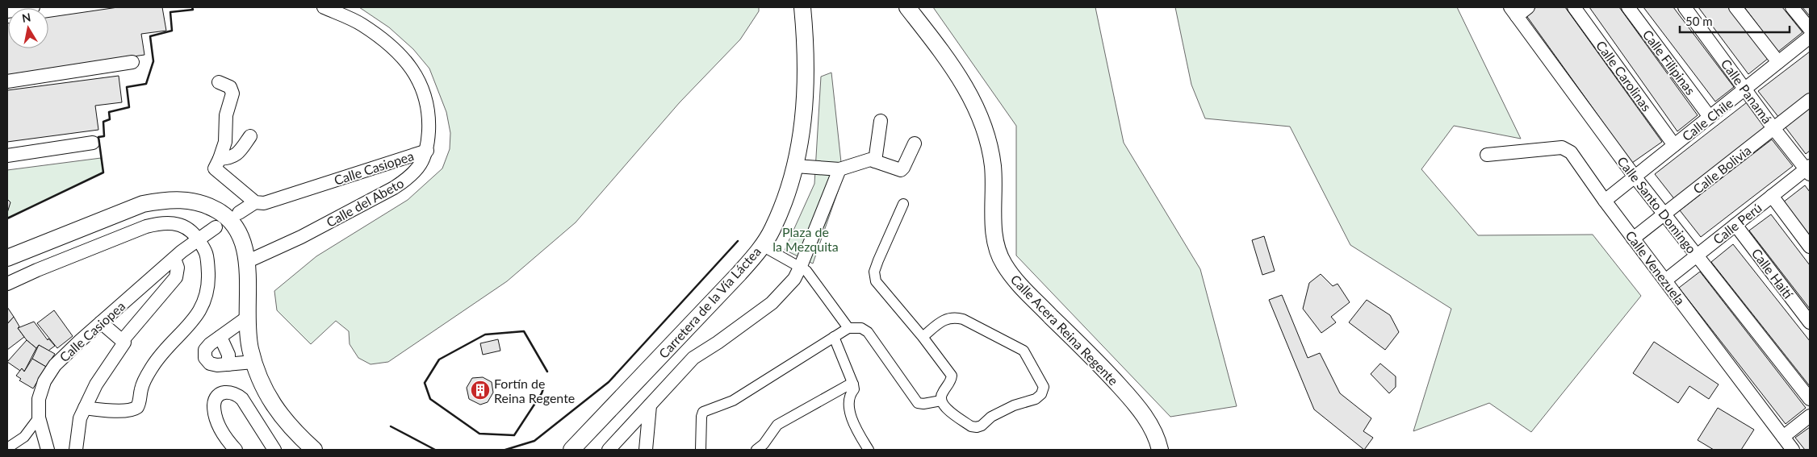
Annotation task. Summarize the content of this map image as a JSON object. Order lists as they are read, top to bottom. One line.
{"streets":{"street":["Calle Filipinas","Calle Carolinas","Calle Panamá","Calle Chile","Calle Casiopea","Calle Bolivia","Calle del Abeto","Calle Santo Domingo","Calle Perú","Calle Venezuela","Calle Haití","Carretera de la Vía Láctea","Calle Acera Reina Regente"]},"crossings":[["Calle Filipinas","Calle Chile"],["Calle Carolinas","Calle Chile"],["Calle Panamá","Calle Chile"],["Calle Panamá","Calle Bolivia"],["Calle Panamá","Calle Perú"],["Calle Chile","Calle Santo Domingo"],["Calle Chile","Calle Venezuela"],["Calle Casiopea","Calle del Abeto"],["Calle Bolivia","Calle Santo Domingo"],["Calle Bolivia","Calle Venezuela"],["Calle Santo Domingo","Calle Perú"],["Calle Perú","Calle Venezuela"],["Calle Perú","Calle Haití"]],"parks":["Plaza de la Mezquita"],"places":{"building":["Fortín de Reina Regente"]},"scale_bar":"50 m","north":"top"}
